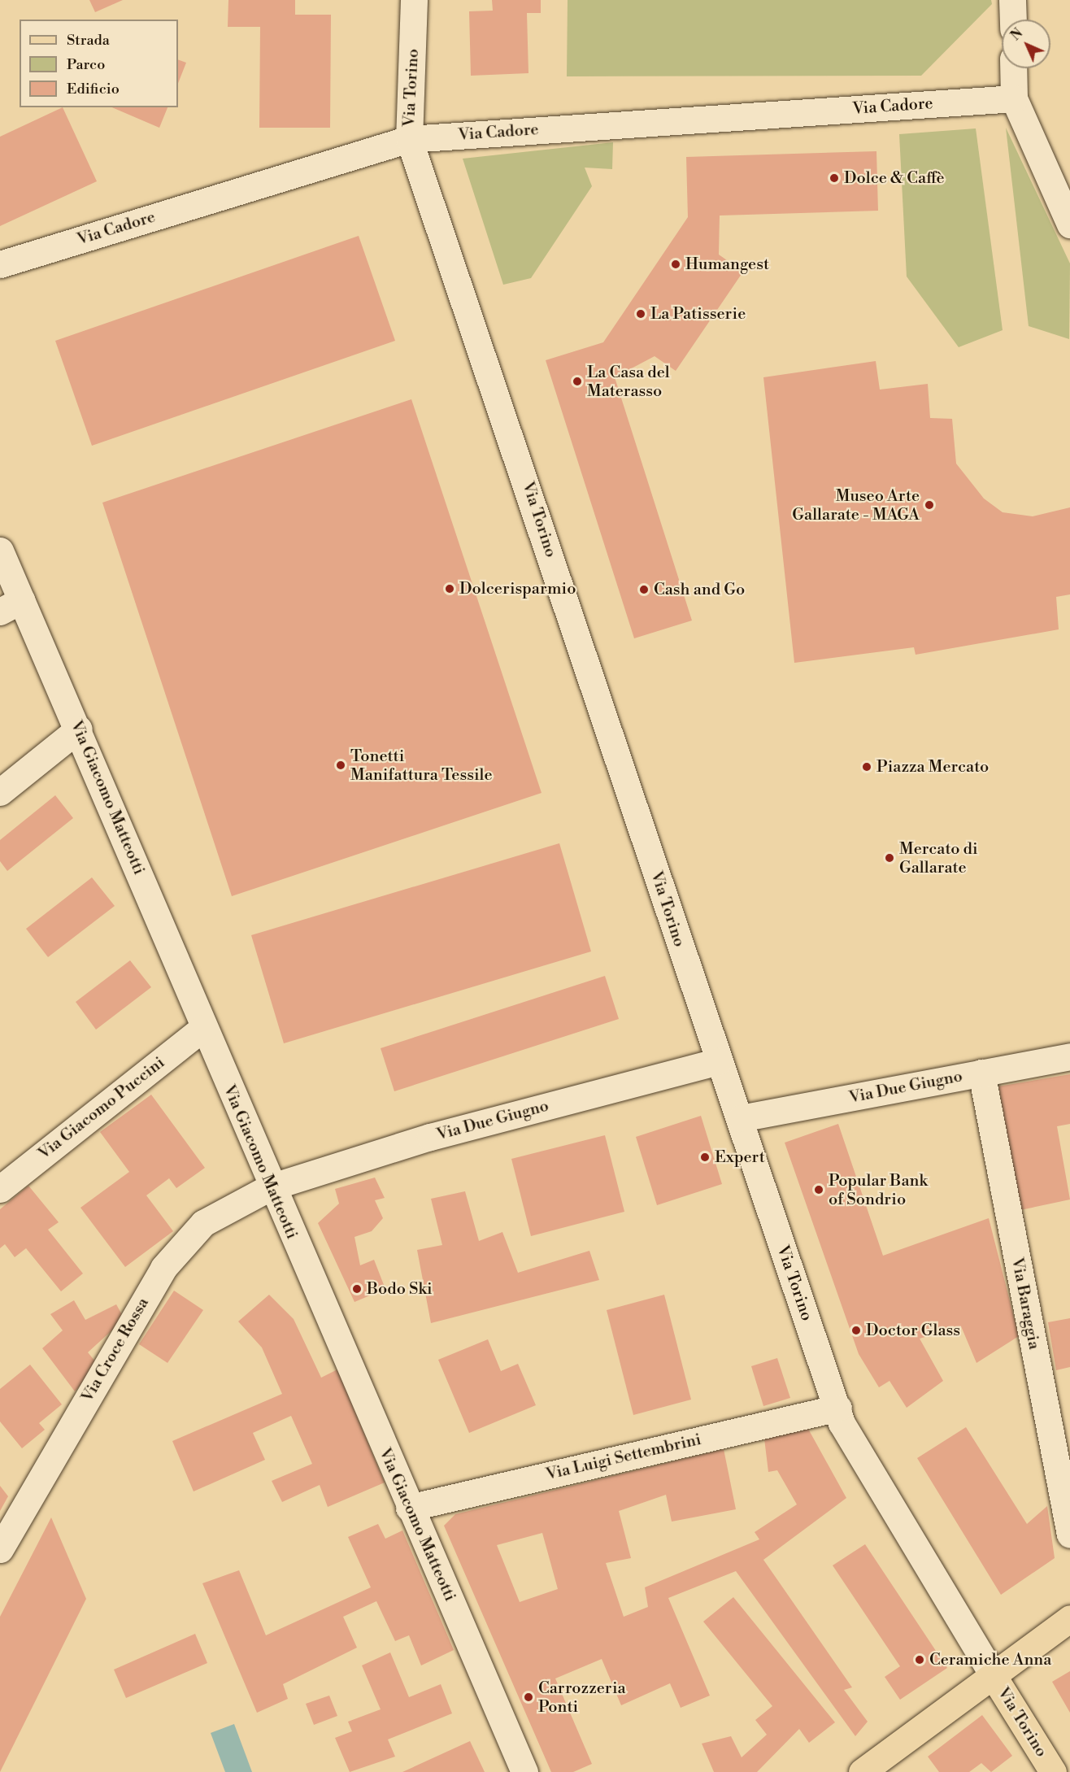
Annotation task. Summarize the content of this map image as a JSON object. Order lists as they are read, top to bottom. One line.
{"streets":{"main road":["Via Torino"],"street":["Via Cadore","Via Giacomo Matteotti","Via Due Giugno","Via Giacomo Puccini","Via Baraggia","Via Croce Rossa","Via Luigi Settembrini"]},"crossings":[["Via Torino","Via Cadore"],["Via Torino","Via Due Giugno"],["Via Torino","Via Luigi Settembrini"],["Via Giacomo Matteotti","Via Due Giugno"],["Via Giacomo Matteotti","Via Giacomo Puccini"],["Via Giacomo Matteotti","Via Croce Rossa"],["Via Giacomo Matteotti","Via Luigi Settembrini"],["Via Due Giugno","Via Baraggia"],["Via Due Giugno","Via Croce Rossa"]],"places":["Dolce & Caffè","Humangest","La Patisserie","La Casa del Materasso","Museo Arte Gallarate - MAGA","Dolcerisparmio","Cash and Go","Tonetti Manifattura Tessile","Piazza Mercato","Mercato di Gallarate","Expert","Popular Bank of Sondrio","Bodo Ski","Doctor Glass","Ceramiche Anna","Carrozzeria Ponti"],"legend":["Strada","Parco","Edificio"],"north":"top left"}
